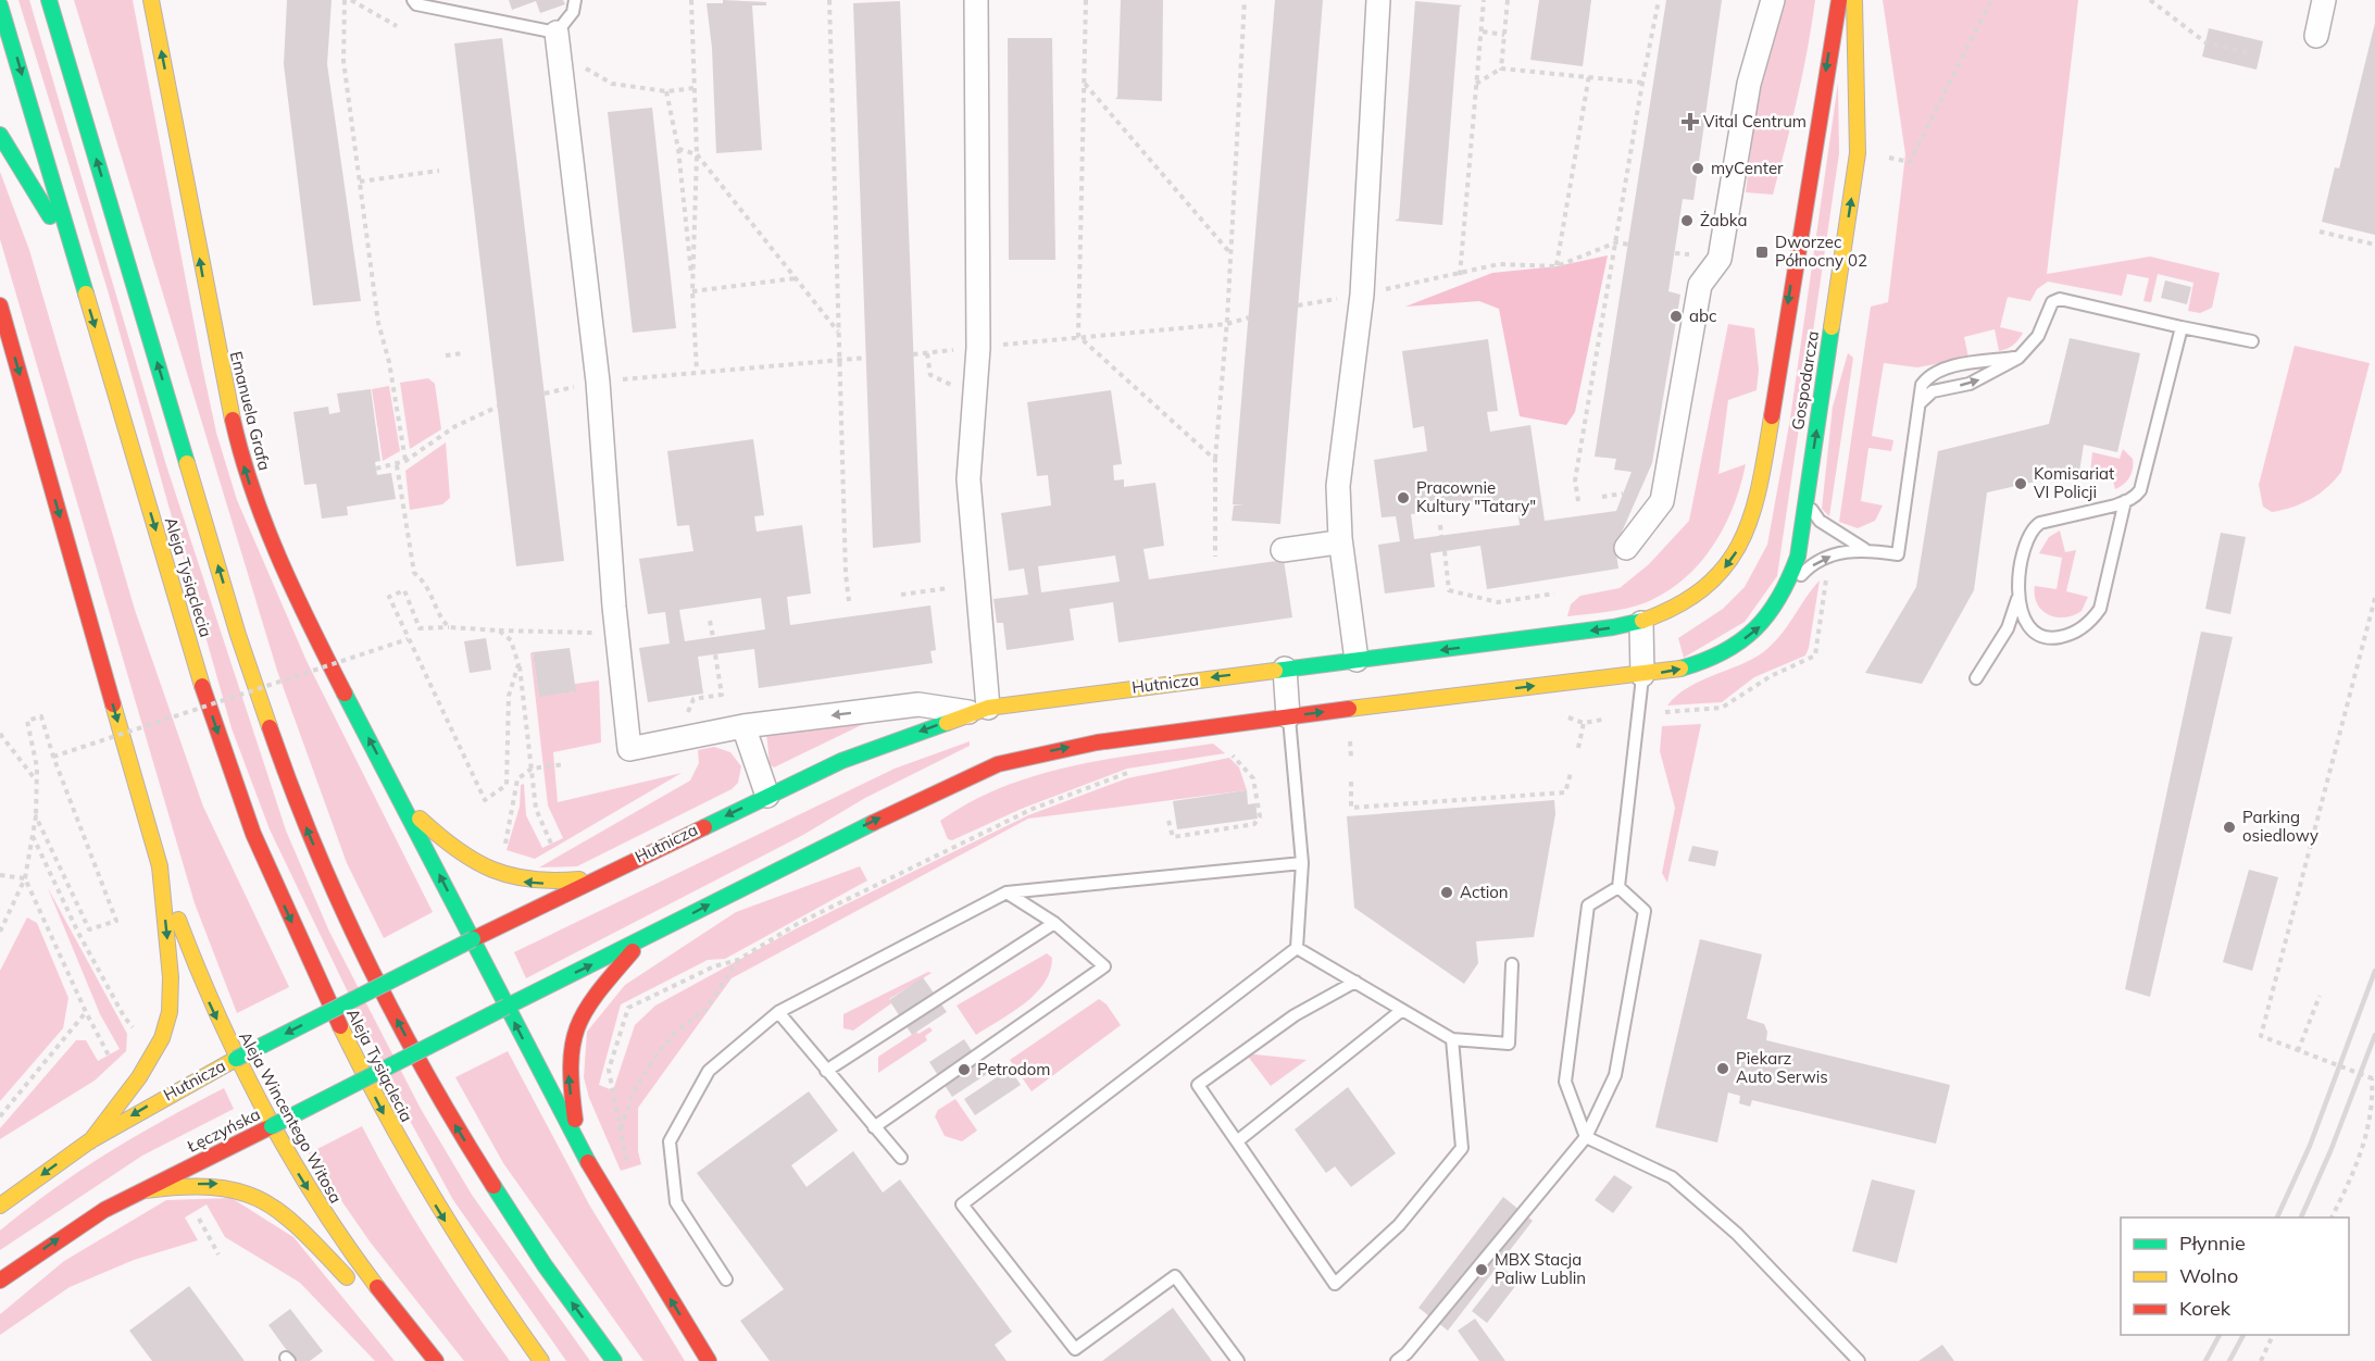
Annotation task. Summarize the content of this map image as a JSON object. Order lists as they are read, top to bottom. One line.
{"streets":{"street":["Gospodarcza","Emanuela Grafa","Aleja Tysiąclecia","Hutnicza","Aleja Wincentego Witosa","Łęczyńska"]},"crossings":[["Gospodarcza","Hutnicza"],["Emanuela Grafa","Hutnicza"],["Hutnicza","Aleja Wincentego Witosa"],["Aleja Wincentego Witosa","Łęczyńska"]],"one_way":["Emanuela Grafa","Aleja Wincentego Witosa"],"places":{"health":["Vital Centrum"],"other":["myCenter","Żabka","abc","Komisariat VI Policji","Pracownie Kultury \"Tatary\"","Parking osiedlowy","Action","Piekarz Auto Serwis","Petrodom","MBX Stacja Paliw Lublin"],"transit":["Dworzec Północny 02"]},"legend":["Płynnie","Wolno","Korek"]}
